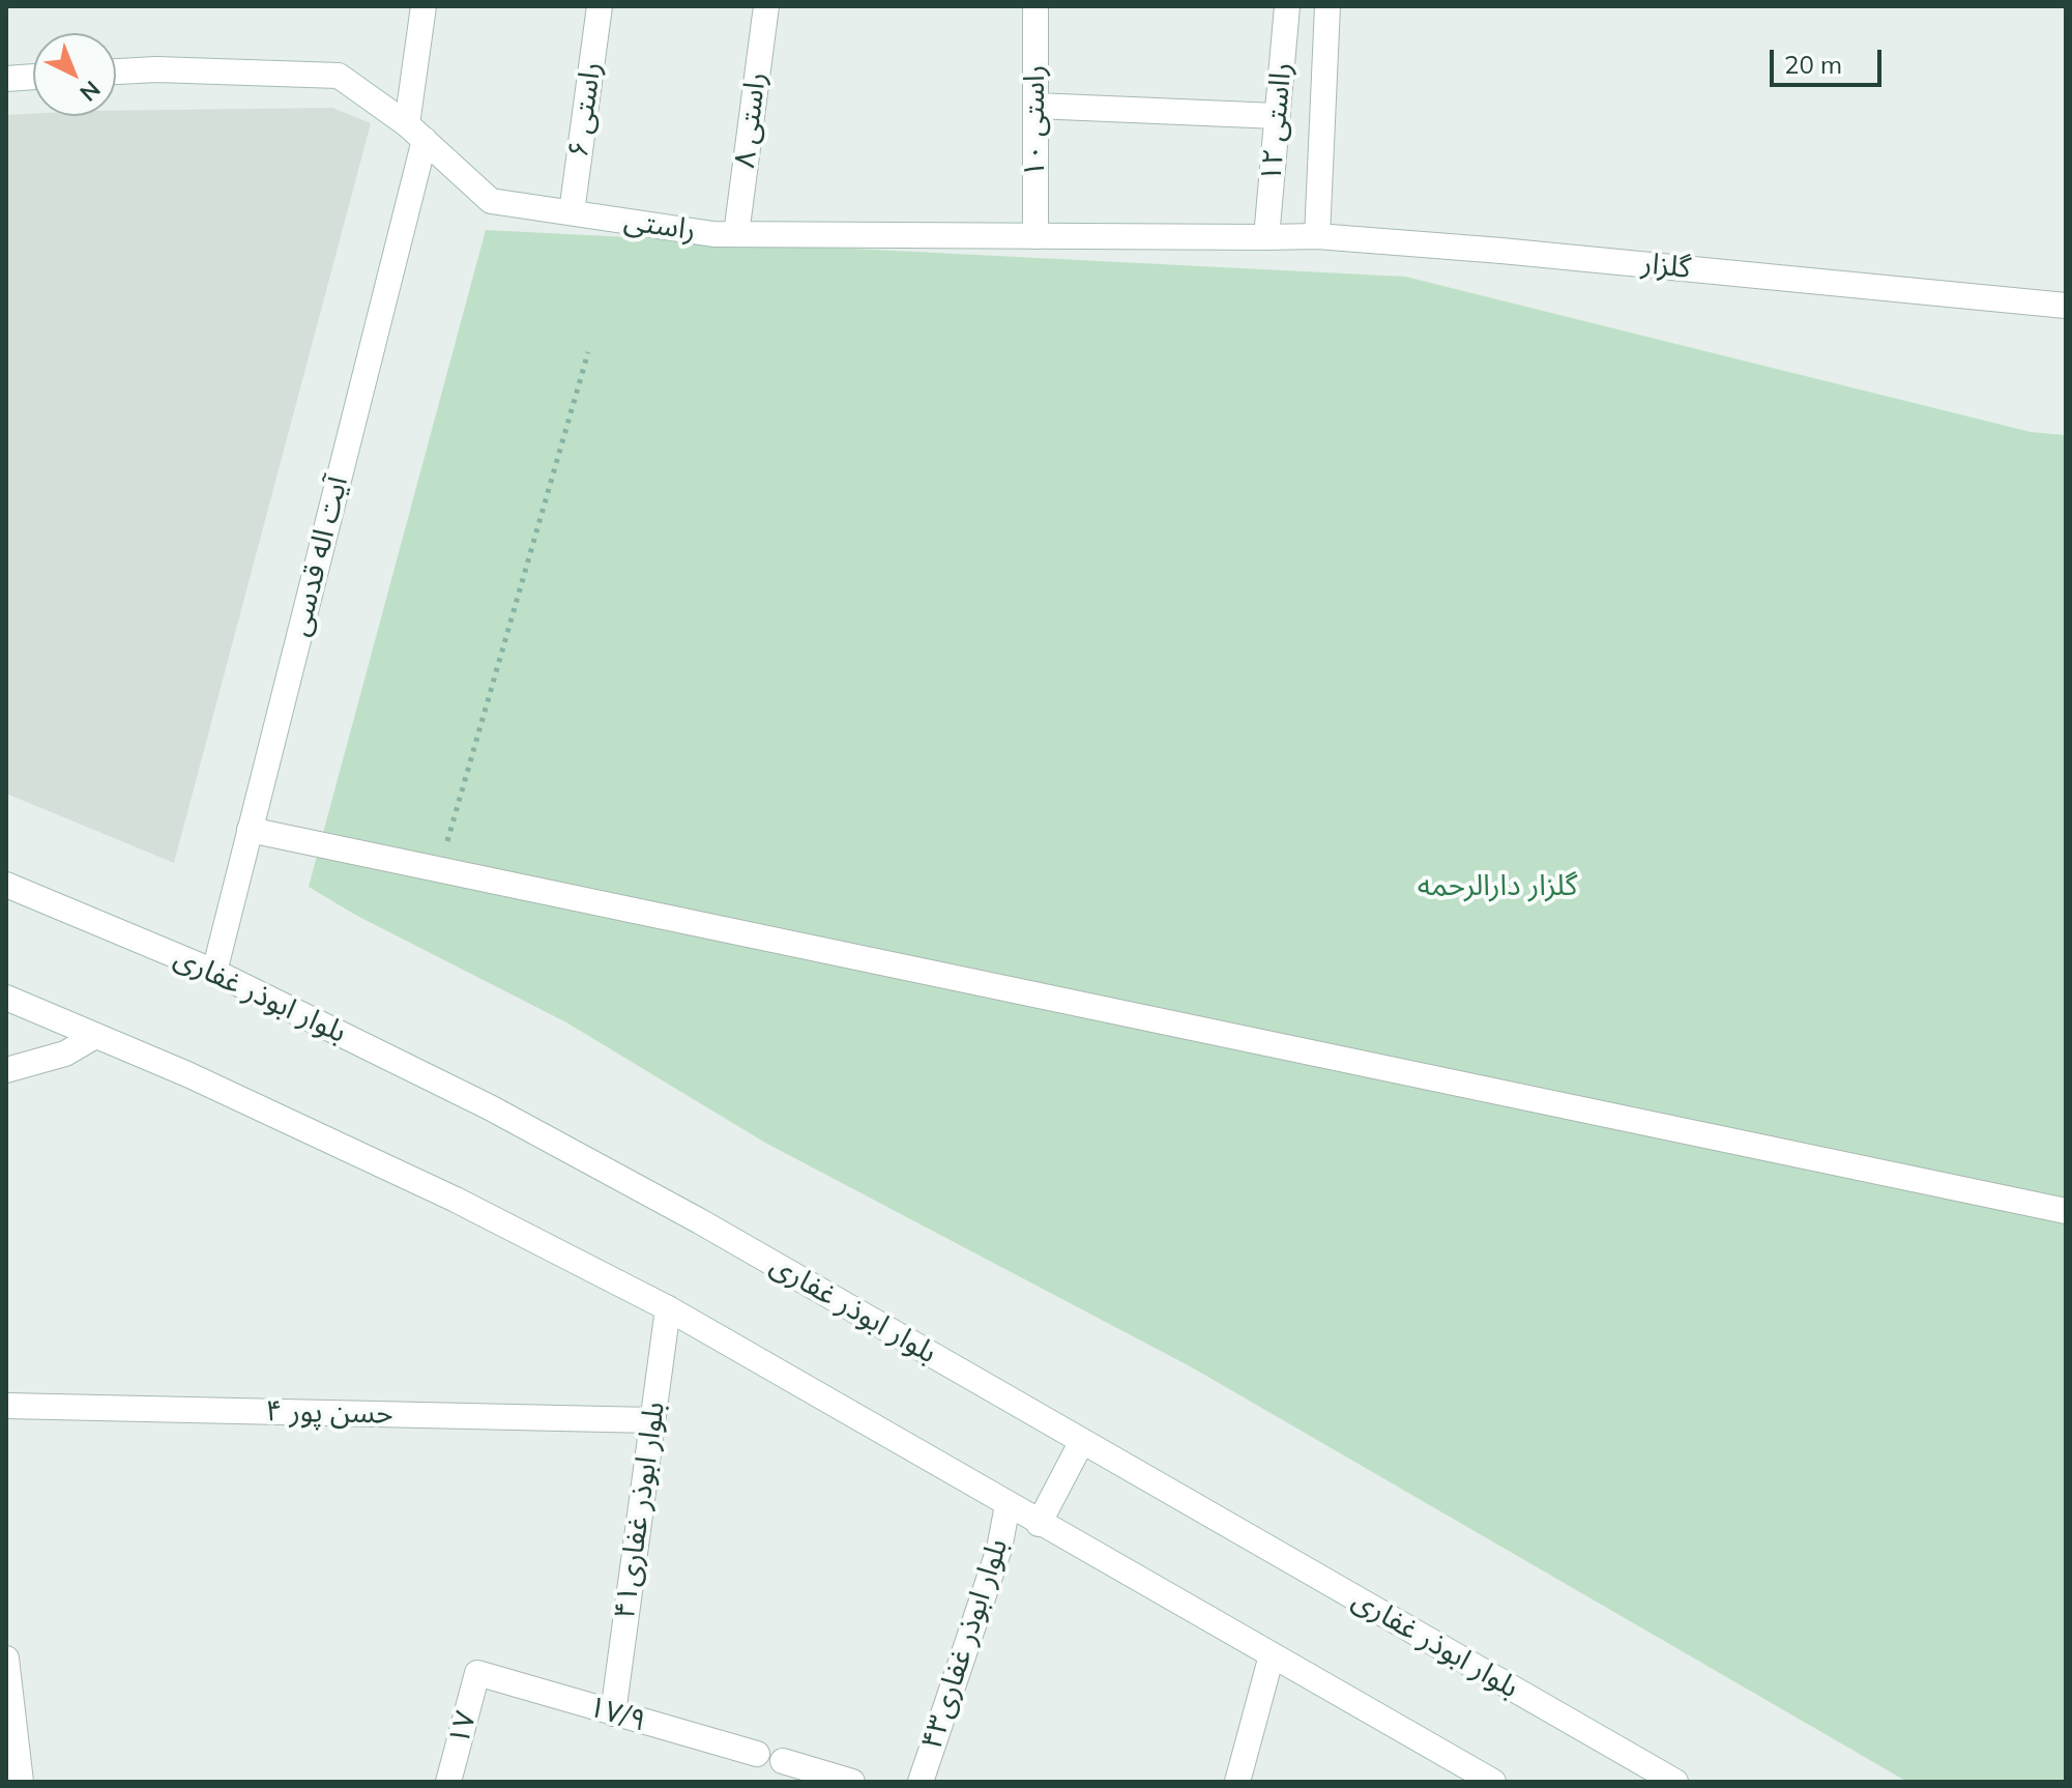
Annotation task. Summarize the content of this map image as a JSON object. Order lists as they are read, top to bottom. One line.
{"streets":{"street":["راستی ۶","راستی ۸","راستی ۱۰","۱۲ رااستی","راستی","گلزار","آیت اله قدسی","بلوار ابوذر غفاری","۴ حسن پور","بلوار ابوذر غفاری۴۱","بلوار ابوذر غفاری۴۳","۱۷/۹","۱۷"]},"crossings":[["راستی ۶","راستی"],["راستی ۸","راستی"],["راستی ۱۰","راستی"],["۱۲ رااستی","راستی"],["۱۲ رااستی","گلزار"],["راستی","گلزار"],["راستی","آیت اله قدسی"],["آیت اله قدسی","بلوار ابوذر غفاری"],["۴ حسن پور","بلوار ابوذر غفاری۴۱"],["بلوار ابوذر غفاری۴۱","۱۷/۹"],["۱۷/۹","۱۷"]],"parks":["گلزار دارالرحمه"],"scale_bar":"20 m","north":"bottom right"}
